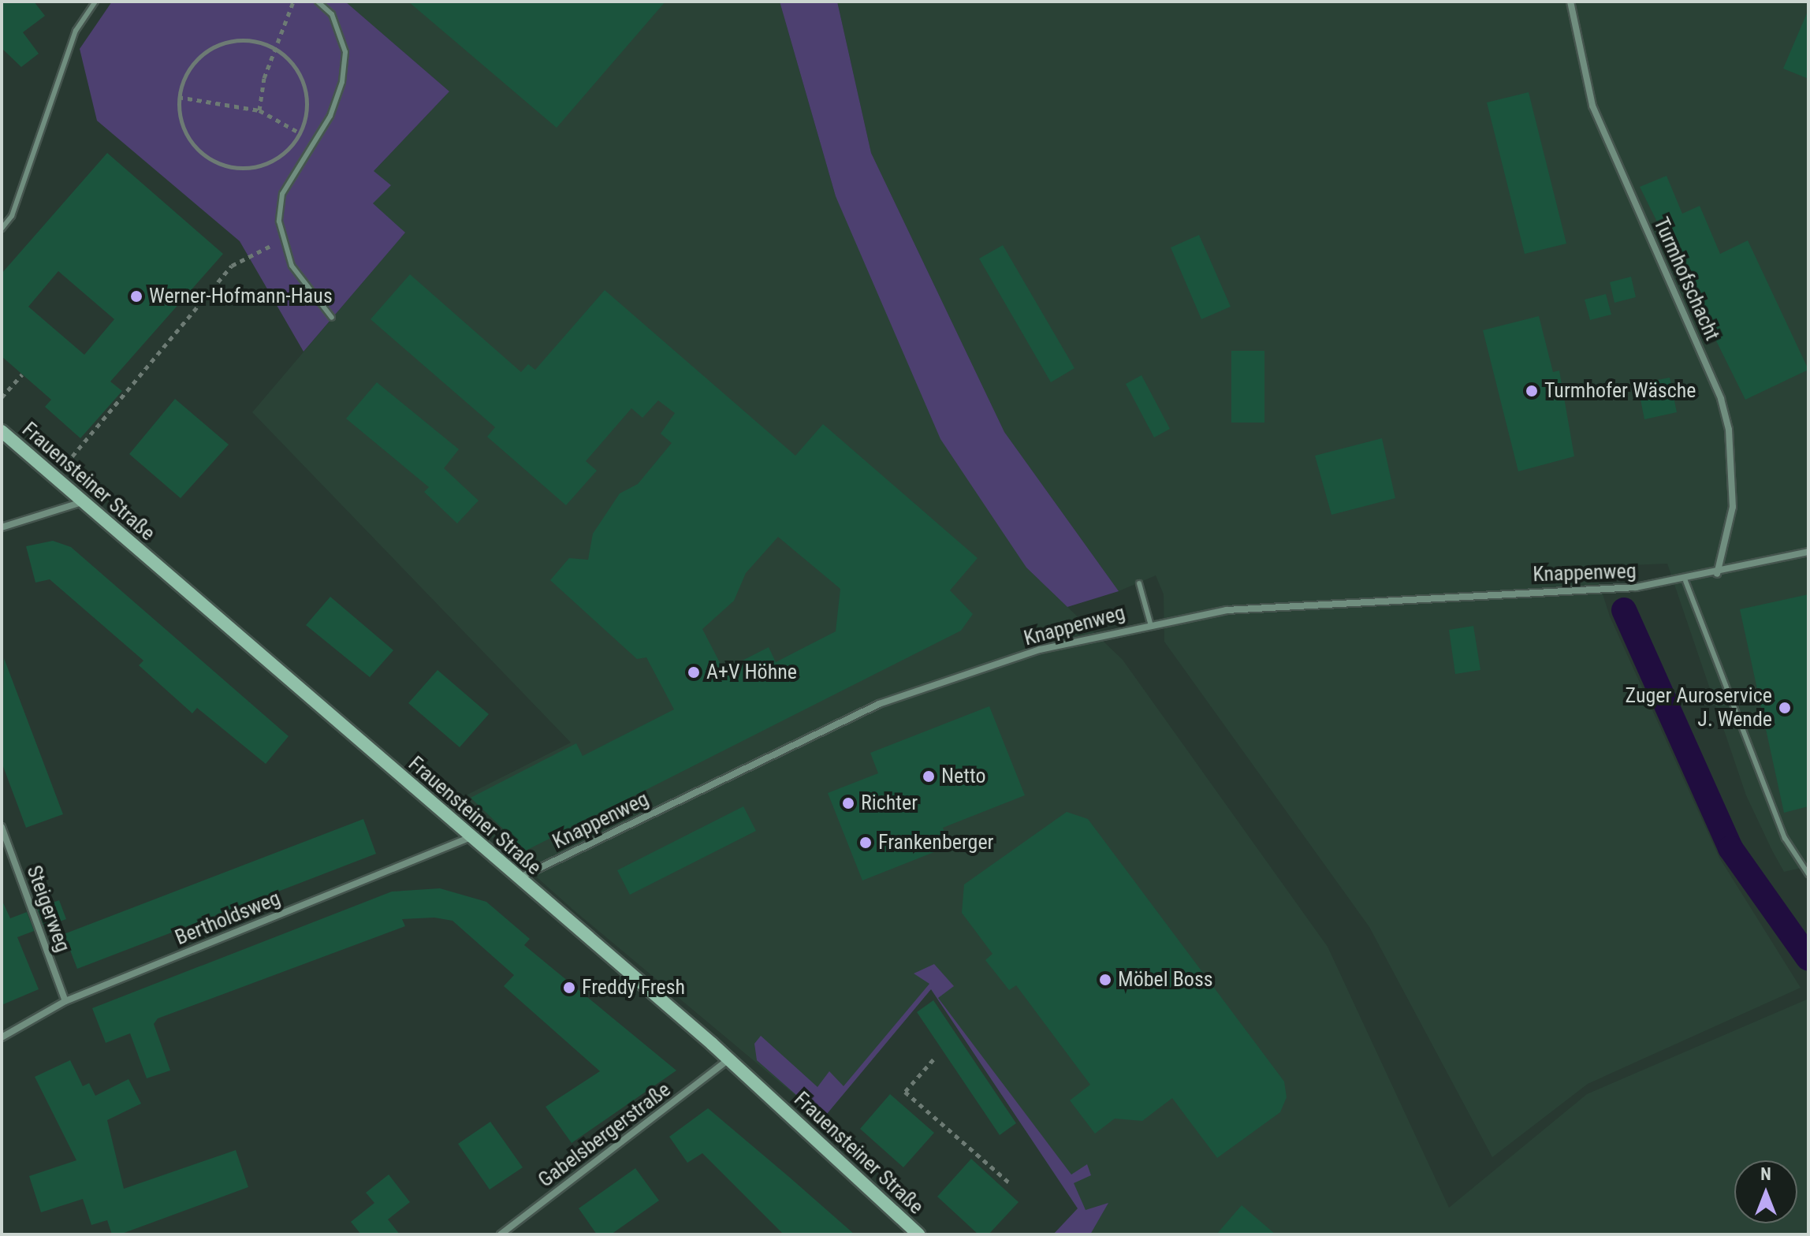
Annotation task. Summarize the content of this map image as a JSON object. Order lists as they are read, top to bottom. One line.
{"streets":{"main road":["Frauensteiner Straße"],"street":["Turmhofschacht","Knappenweg","Steigerweg","Bertholdsweg","Gabelsbergerstraße"]},"crossings":[["Turmhofschacht","Knappenweg"],["Frauensteiner Straße","Knappenweg"],["Frauensteiner Straße","Bertholdsweg"],["Frauensteiner Straße","Gabelsbergerstraße"],["Steigerweg","Bertholdsweg"]],"places":["Werner-Hofmann-Haus","Turmhofer Wäsche","A+V Höhne","Zuger Auroservice J. Wende","Netto","Richter","Frankenberger","Möbel Boss","Freddy Fresh"],"north":"top"}
